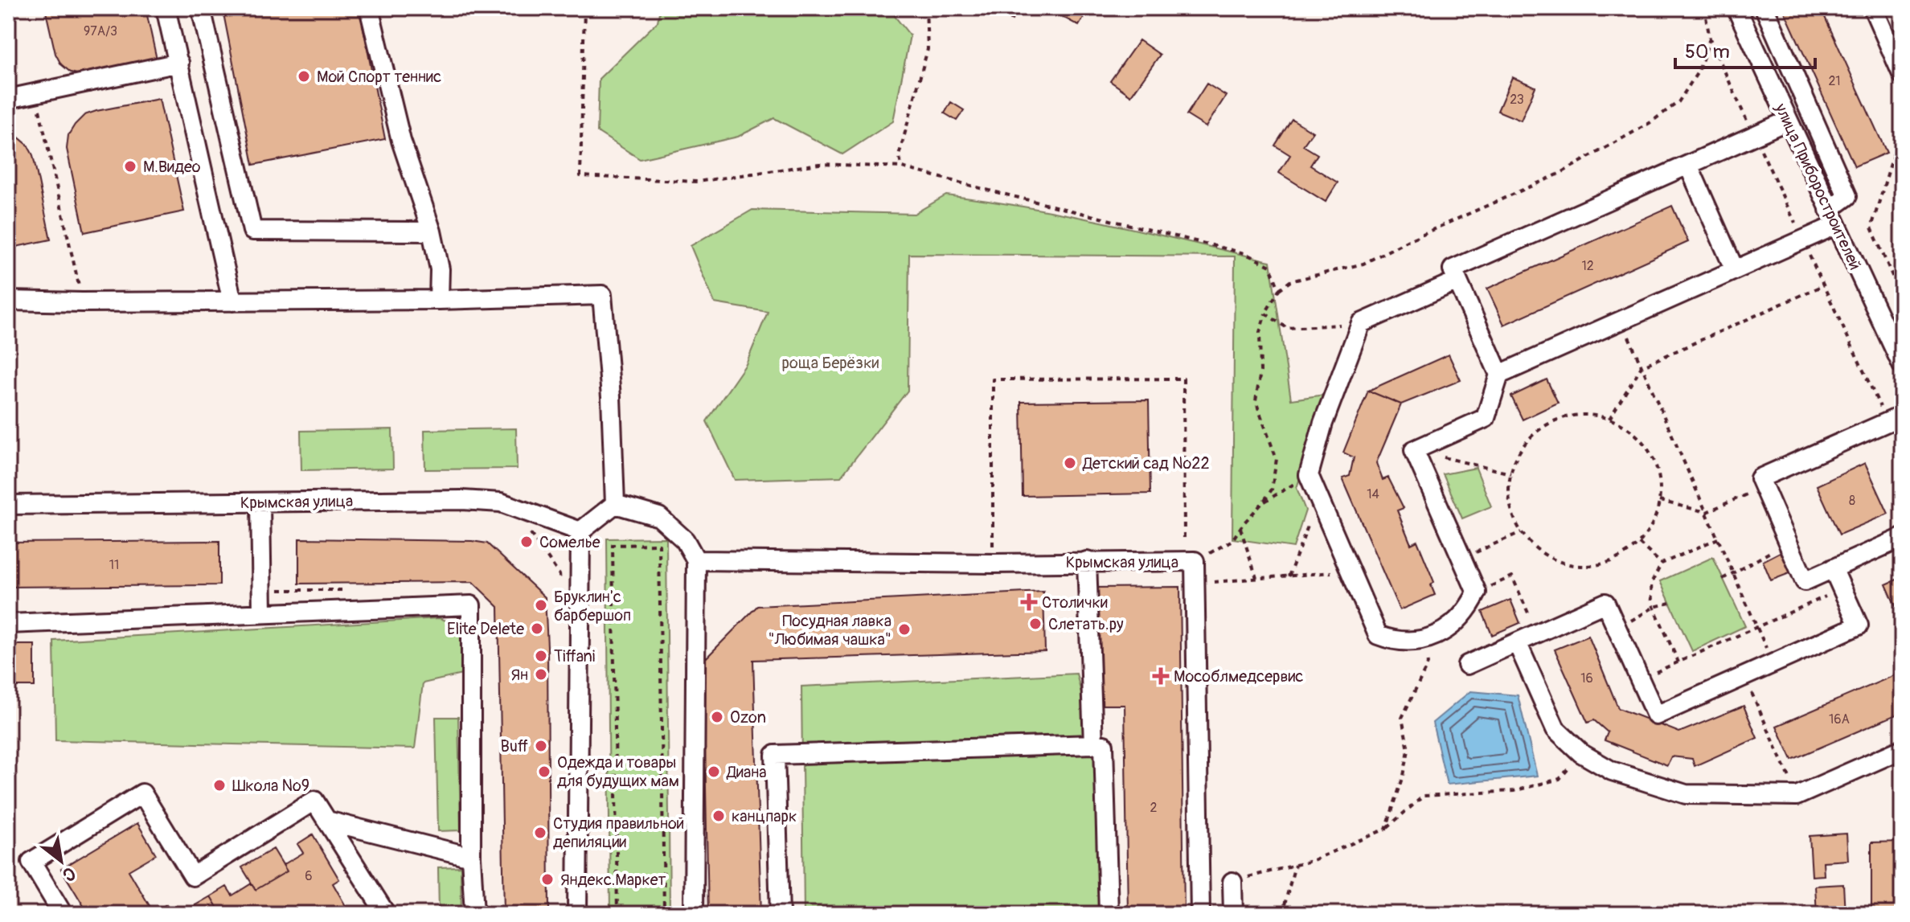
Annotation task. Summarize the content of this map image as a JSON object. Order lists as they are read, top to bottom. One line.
{"streets":{"street":["улица Приборостроителей","Крымская улица"]},"parks":["роща Берёзки"],"places":{"other":["Мой Спорт теннис","М.Видео","Детский сад №22","Сомелье","Бруклин'с барбершоп","Слетать.ру","Elite Delete","Посудная лавка \"Любимая чашка\"","Tiffani","Ян","Ozon","Buff","Одежда и товары для будущих мам","Диана","Школа №9","канцпарк","Студия правильной депиляции","Яндекс.Маркет"],"health":["Столички","Мособлмедсервис"]},"house_numbers":["97А/3","21","23","12","14","8","11","16","16А","2","6"],"scale_bar":"50 m","north":"bottom right"}
